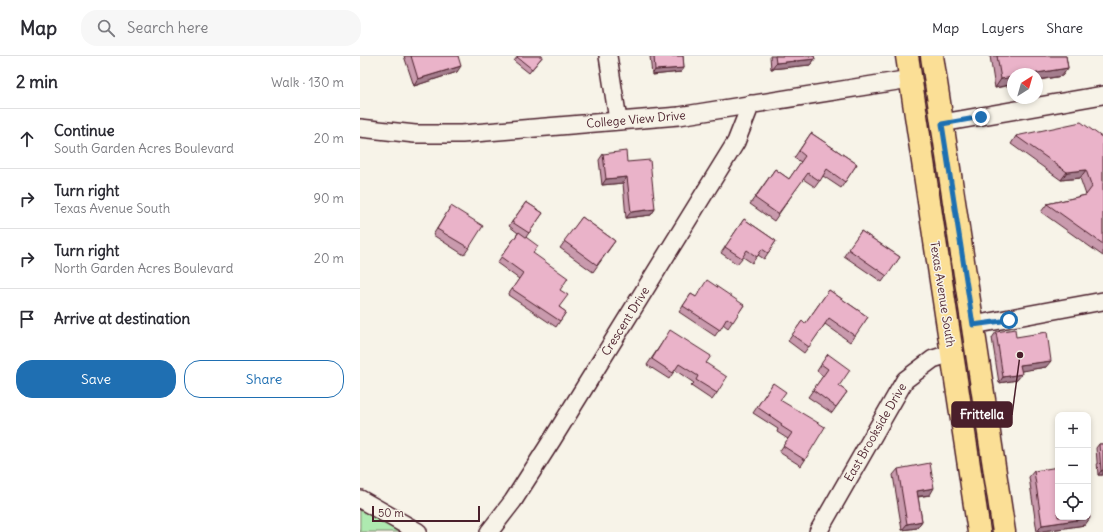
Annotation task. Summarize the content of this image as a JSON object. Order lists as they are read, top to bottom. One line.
{"streets":{"main road":["Texas Avenue South"],"street":["College View Drive","Crescent Drive","East Brookside Drive"]},"crossings":[["College View Drive","Texas Avenue South"],["College View Drive","Crescent Drive"],["Texas Avenue South","East Brookside Drive"]],"places":["Frittella"],"scale_bar":"50 m","north":"top right","page":{"header":"Map","search":"Search here","nav":["Map","Layers","Share"],"heading":["2 min","Walk · 130 m"],"list":[["Continue","South Garden Acres Boulevard","20 m"],["Turn right","Texas Avenue South","90 m"],["Turn right","North Garden Acres Boulevard","20 m"],"Arrive at destination"],"buttons":["Save","Share"],"map_buttons":["+","−"],"scale":"50 m"}}
